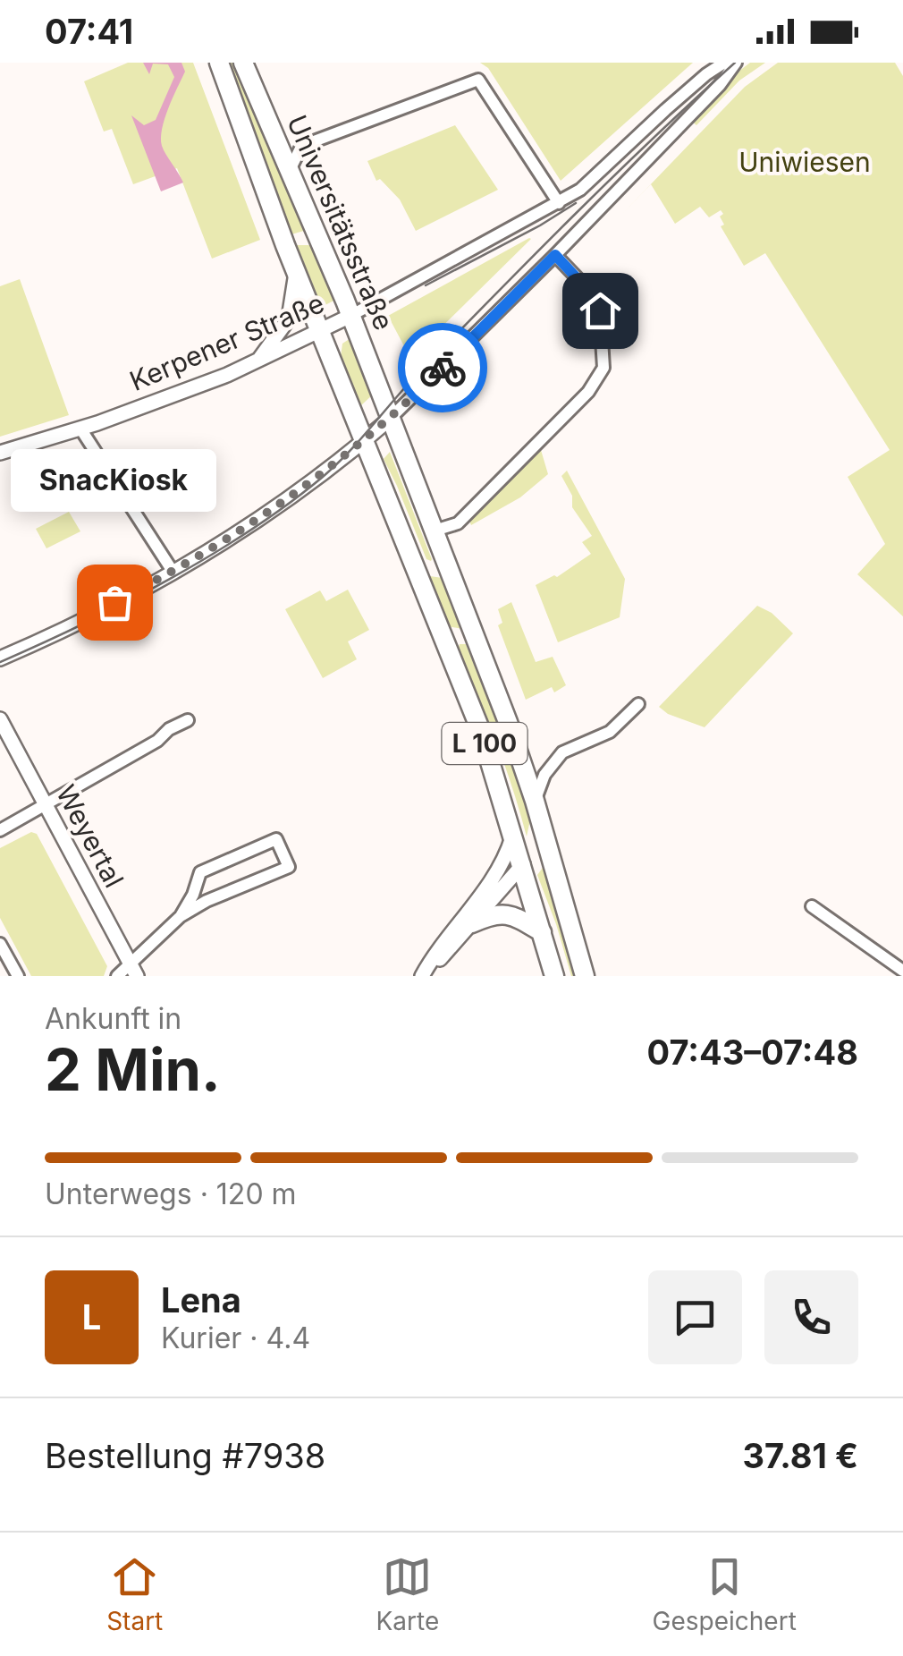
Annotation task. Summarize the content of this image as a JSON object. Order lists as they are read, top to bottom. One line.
{"streets":{"main road":["Universitätsstraße","L 100"],"street":["Kerpener Straße","Weyertal"]},"crossings":[["Universitätsstraße","Kerpener Straße"]],"parks":["Uniwiesen"],"places":["SnacKiosk"],"page":{"status":"07:41","bubble":"SnacKiosk","heading":["2 Min.","Ankunft in","07:43–07:48"],"panel":["Lena","Kurier · 4.4","Bestellung #7938","37.81 €"],"bar":"Unterwegs · 120 m","round":"L","tabs":["Start","Karte","Gespeichert"]}}
